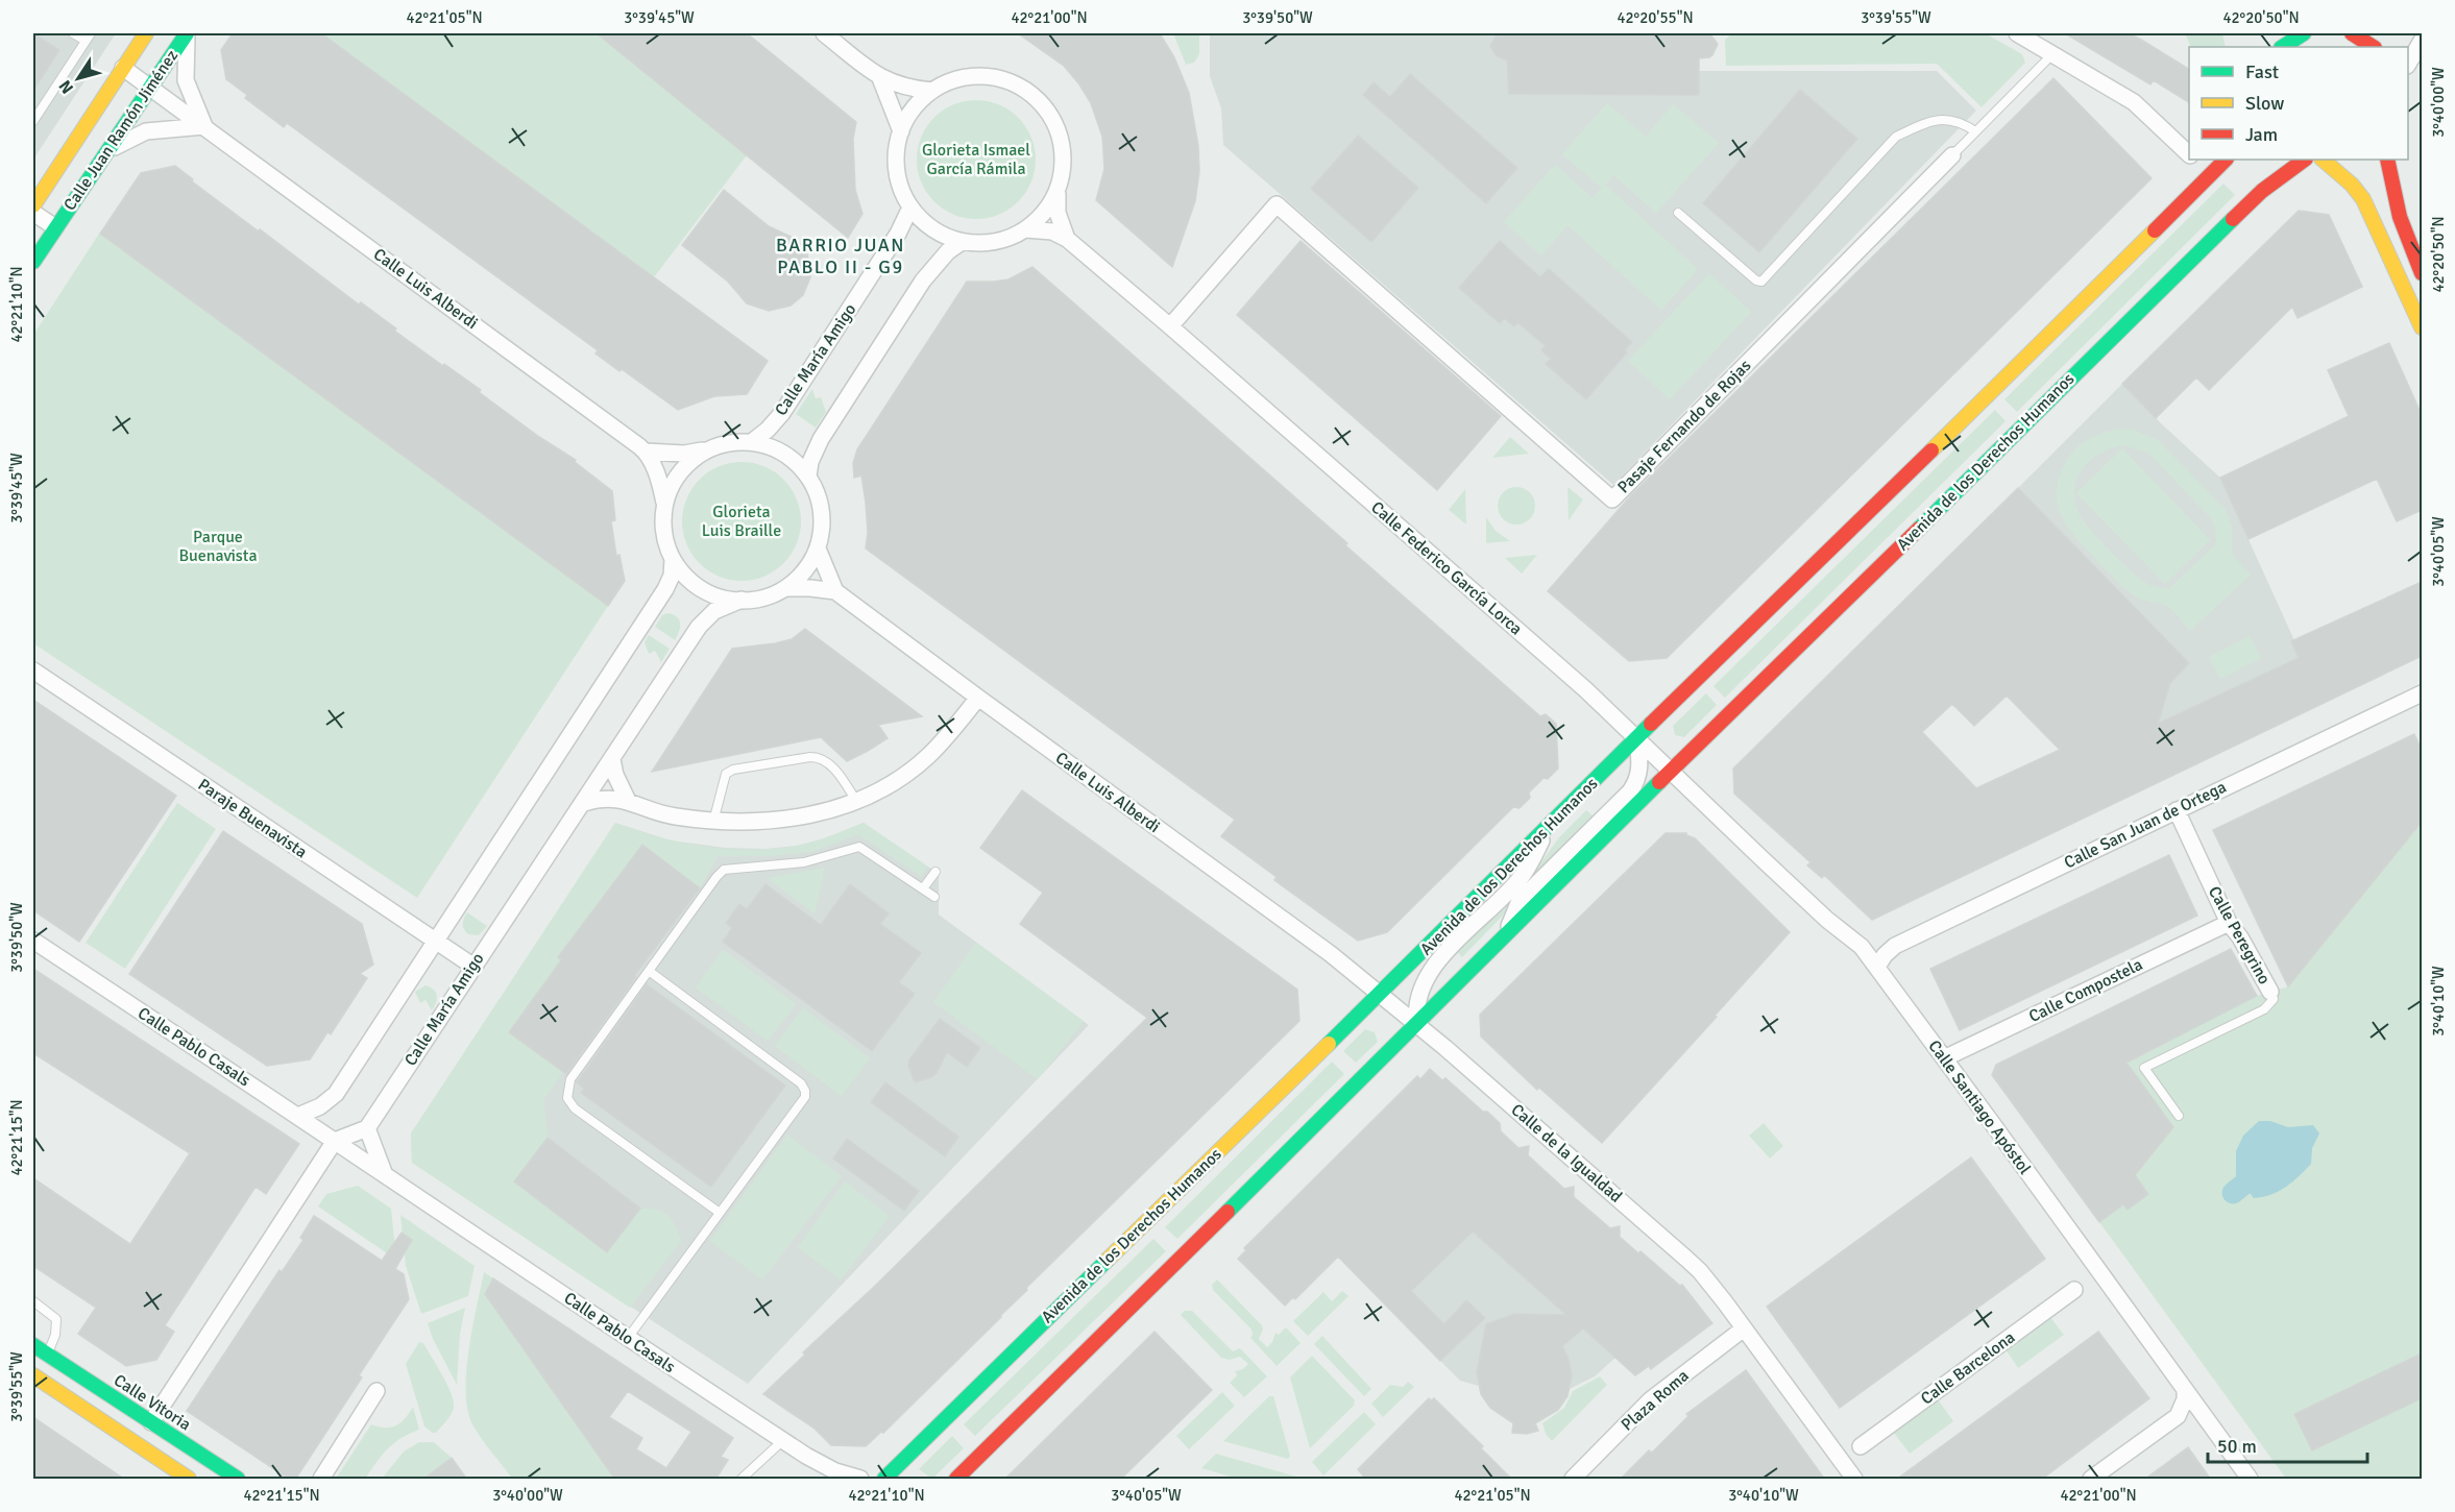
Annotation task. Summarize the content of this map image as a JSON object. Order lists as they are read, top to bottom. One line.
{"streets":{"main road":["Calle Juan Ramón Jiménez","Avenida de los Derechos Humanos","Calle Vitoria"],"street":["Calle Luis Alberdi","Calle María Amigo","Pasaje Fernando de Rojas","Calle Federico García Lorca","Paraje Buenavista","Calle San Juan de Ortega","Calle Peregrino","Calle Compostela","Calle Pablo Casals","Calle Santiago Apóstol","Calle de la Igualdad","Calle Barcelona","Plaza Roma"]},"crossings":[["Calle Juan Ramón Jiménez","Calle Luis Alberdi"],["Calle Luis Alberdi","Calle María Amigo"],["Calle Luis Alberdi","Avenida de los Derechos Humanos"],["Calle María Amigo","Calle Federico García Lorca"],["Calle María Amigo","Paraje Buenavista"],["Pasaje Fernando de Rojas","Calle Federico García Lorca"],["Avenida de los Derechos Humanos","Calle Federico García Lorca"],["Avenida de los Derechos Humanos","Calle Santiago Apóstol"],["Avenida de los Derechos Humanos","Calle de la Igualdad"],["Calle San Juan de Ortega","Calle Peregrino"],["Calle San Juan de Ortega","Calle Santiago Apóstol"],["Calle Peregrino","Calle Compostela"],["Calle Compostela","Calle Santiago Apóstol"],["Calle de la Igualdad","Plaza Roma"]],"districts":["BARRIO JUAN PABLO II - G9"],"parks":["Glorieta Ismael García Rámila","Glorieta Luis Braille","Parque Buenavista"],"legend":["Fast","Slow","Jam"],"scale_bar":"50 m","north":"bottom left","coordinates":["42°21'05\"N","3°39'45\"W","42°21'00\"N","3°39'50\"W","42°20'55\"N","3°39'55\"W","42°20'50\"N","3°40'00\"W","42°21'10\"N","3°40'05\"W","3°40'10\"W","42°21'15\"N"]}
